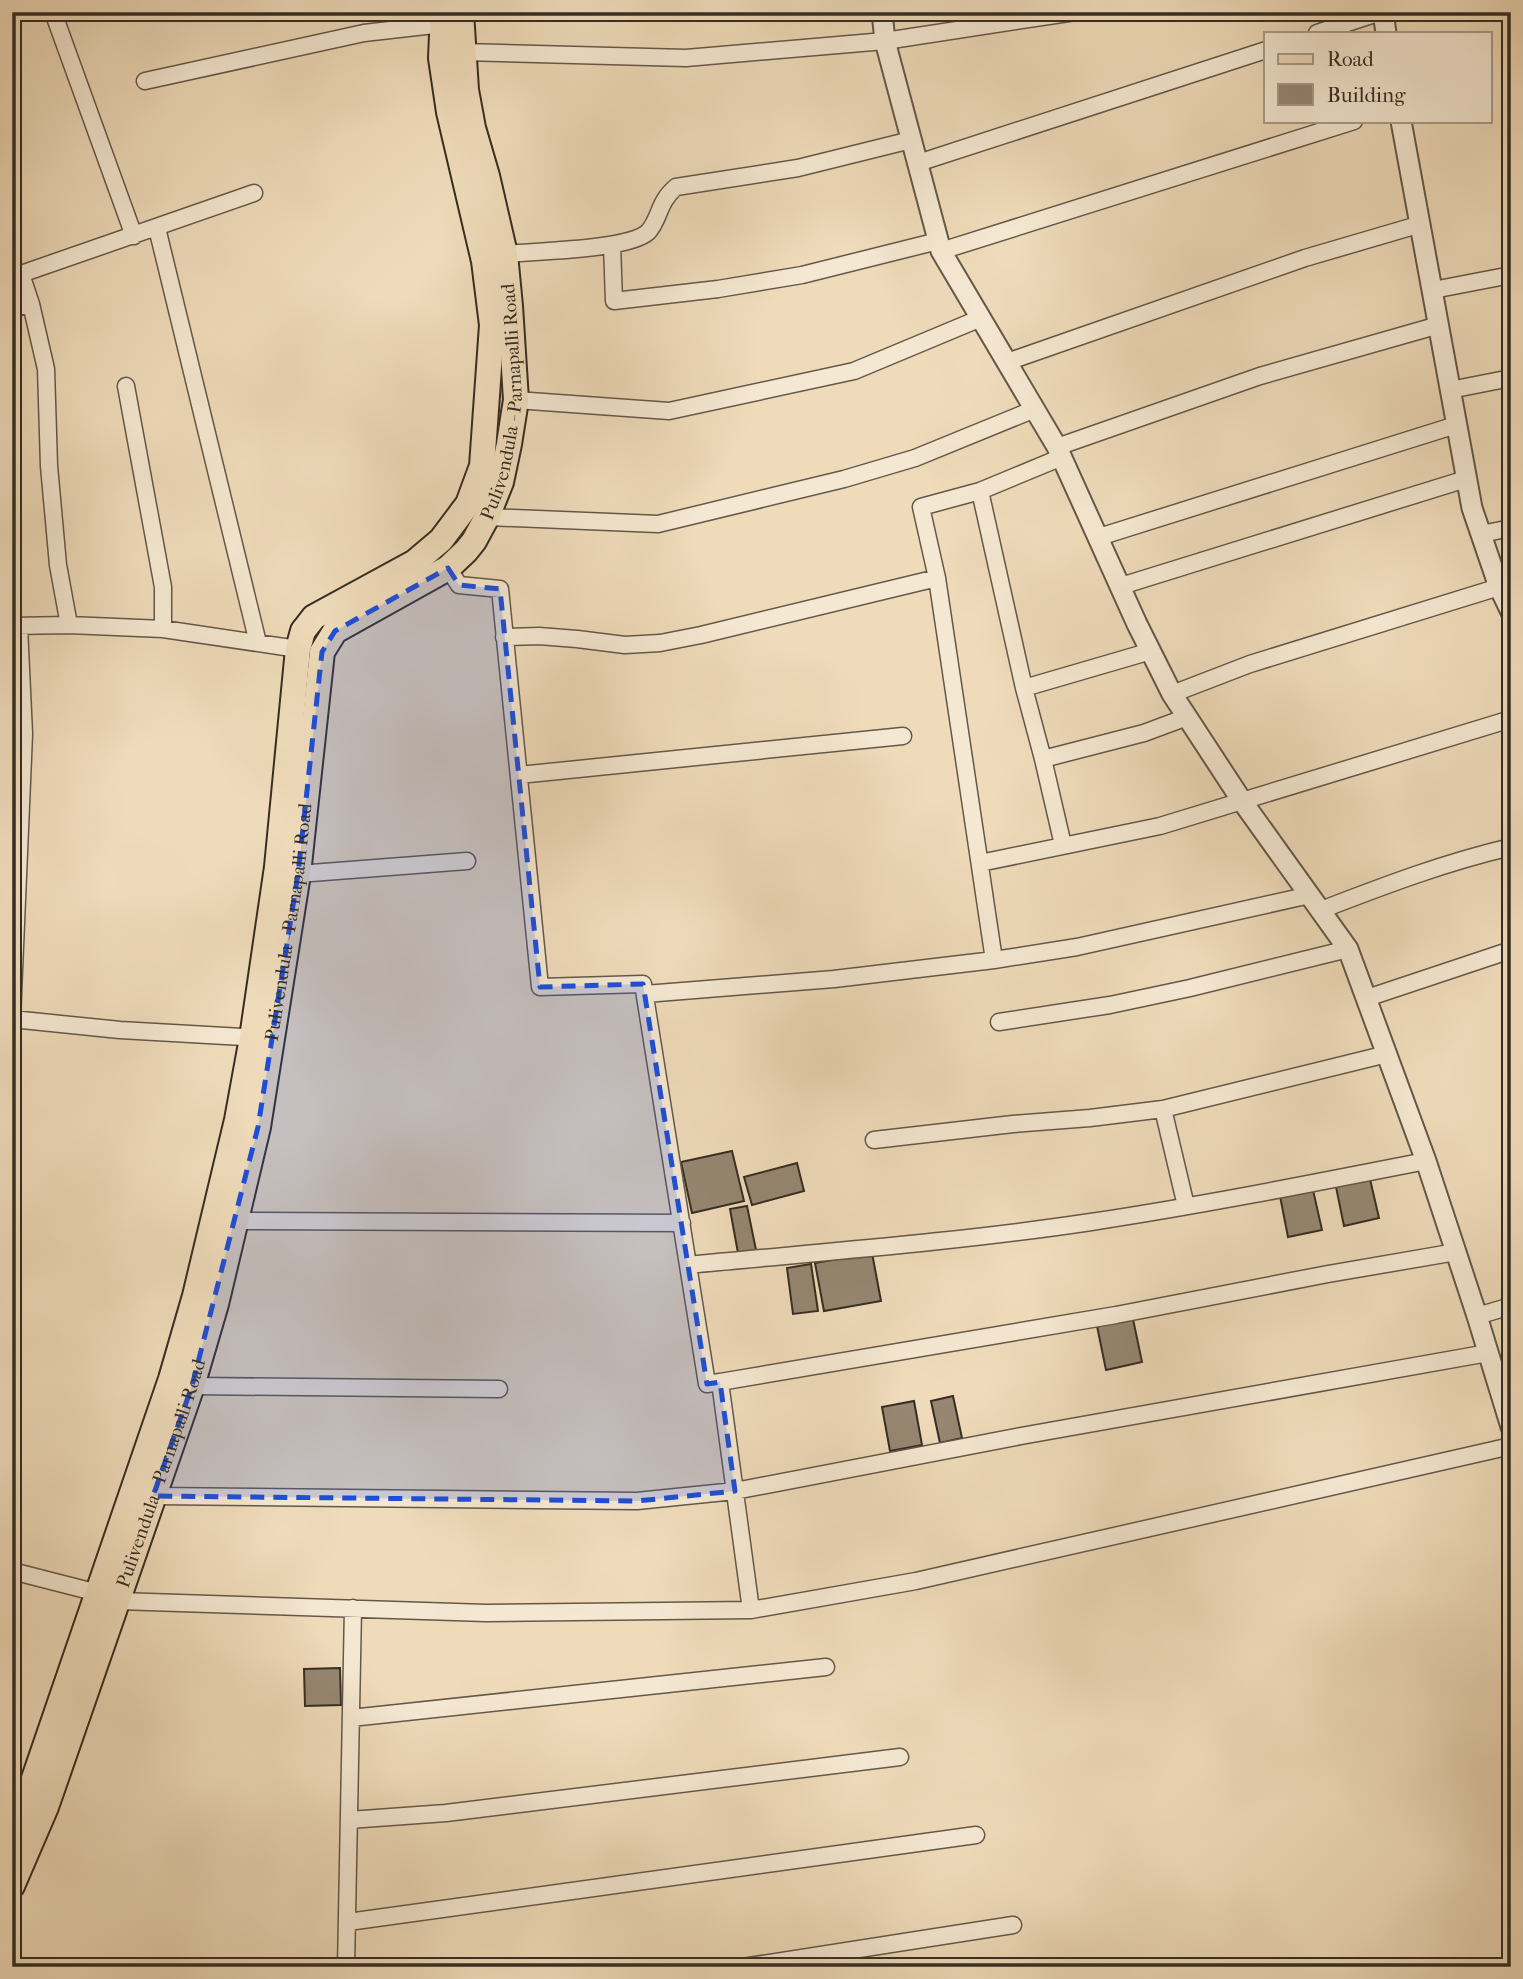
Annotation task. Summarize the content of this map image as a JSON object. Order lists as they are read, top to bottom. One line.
{"streets":{"main road":["Pulivendula - Parnapalli Road"]},"legend":["Road","Building"]}
